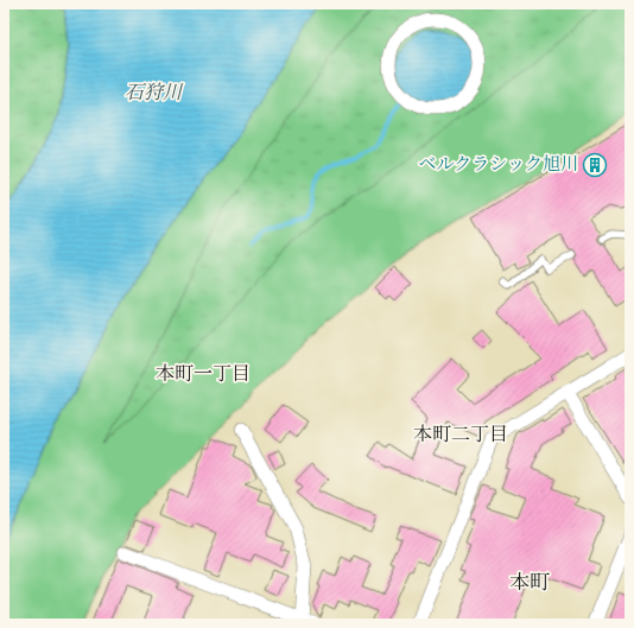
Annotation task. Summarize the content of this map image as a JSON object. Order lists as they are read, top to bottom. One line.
{"districts":["本町一丁目","本町二丁目","本町"],"water":["石狩川"],"places":{"building":["ベルクラシック旭川"]}}
